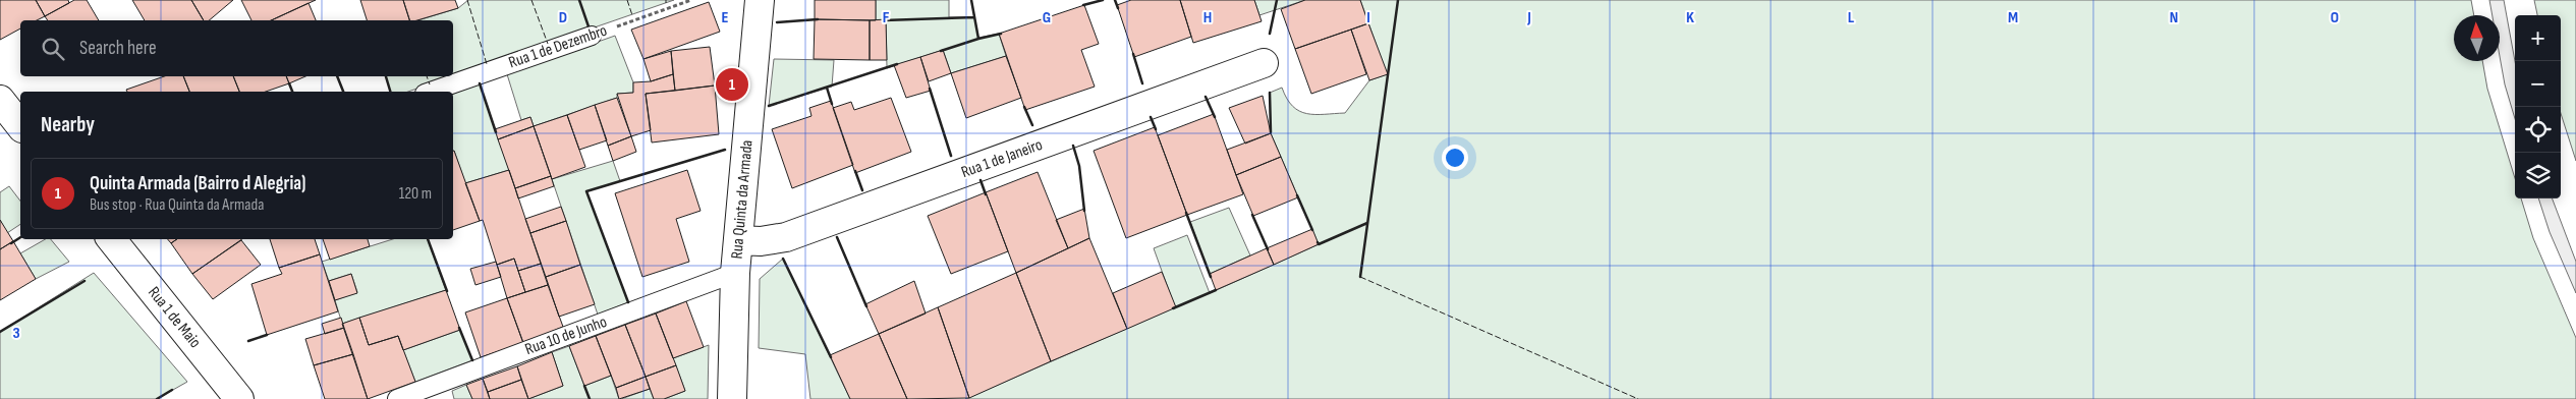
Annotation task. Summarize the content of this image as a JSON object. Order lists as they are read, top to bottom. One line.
{"streets":{"street":["Rua 1 de Janeiro","Rua Quinta da Armada","Rua 1 de Maio"],"lane":["Rua 1 de Dezembro","Rua 10 de Junho"]},"crossings":[["Rua 1 de Janeiro","Rua Quinta da Armada"],["Rua Quinta da Armada","Rua 10 de Junho"]],"north":"top","page":{"map_buttons":["+","−"],"search":"Search here","pins":"1","heading":"Nearby","list":[{"mark":"1","name":"Quinta Armada (Bairro d Alegria)","note":"Bus stop · Rua Quinta da Armada","value":"120 m"}]},"grid":{"columns":["D","E","F","G","H","I","J","K","L","M","N","O"],"rows":["3"]}}
